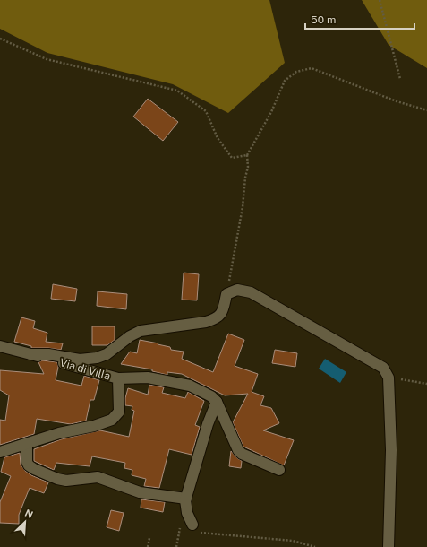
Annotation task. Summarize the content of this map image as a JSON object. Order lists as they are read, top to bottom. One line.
{"streets":{"street":["Via di Villa"]},"scale_bar":"50 m","north":"top right"}
